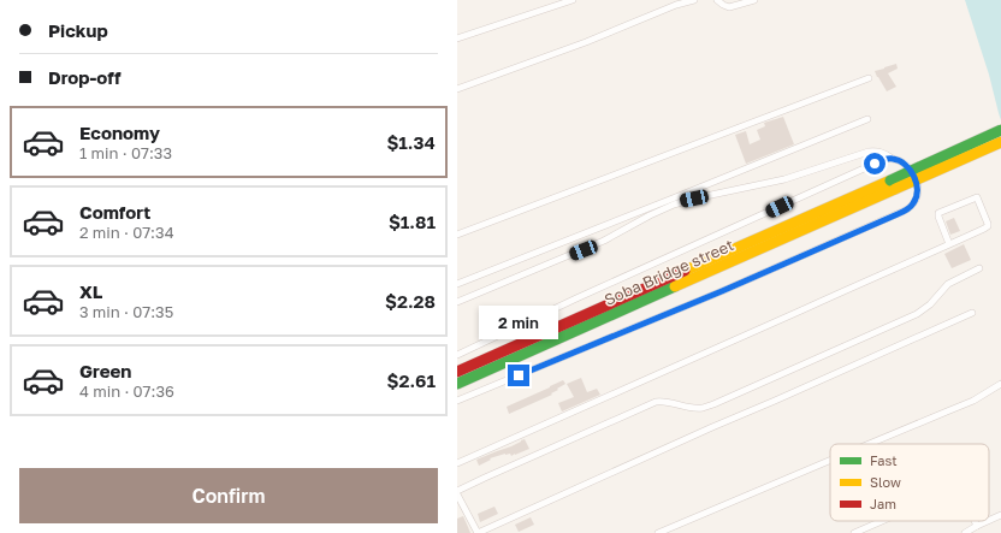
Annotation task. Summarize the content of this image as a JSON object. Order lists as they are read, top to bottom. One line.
{"streets":{"highway":["Soba Bridge street"]},"legend":["Fast","Slow","Jam"],"page":{"banner":["Pickup","Drop-off"],"list":[{"name":"Economy","note":"1 min · 07:33","value":"$1.34"},{"name":"Comfort","note":"2 min · 07:34","value":"$1.81"},{"name":"XL","note":"3 min · 07:35","value":"$2.28"},{"name":"Green","note":"4 min · 07:36","value":"$2.61"}],"bubble":"2 min","buttons":"Confirm"}}
